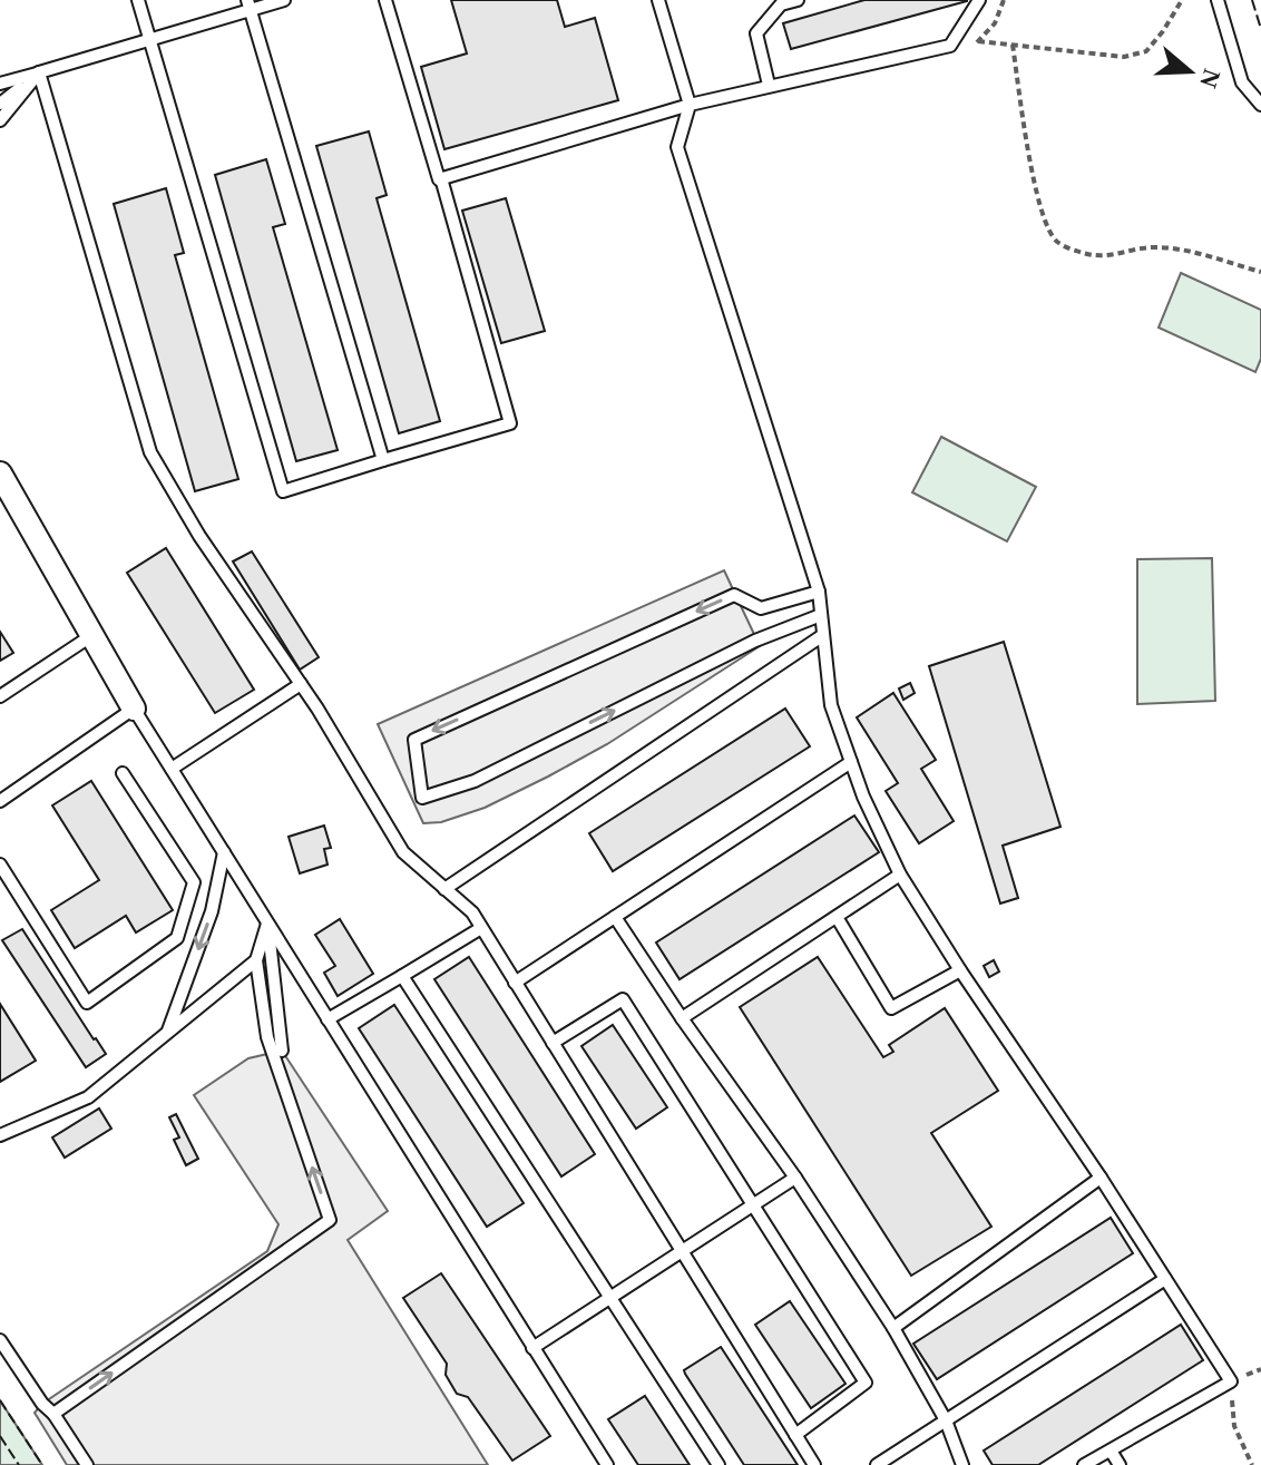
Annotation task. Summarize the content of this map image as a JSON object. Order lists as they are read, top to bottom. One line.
{"north":"right"}
